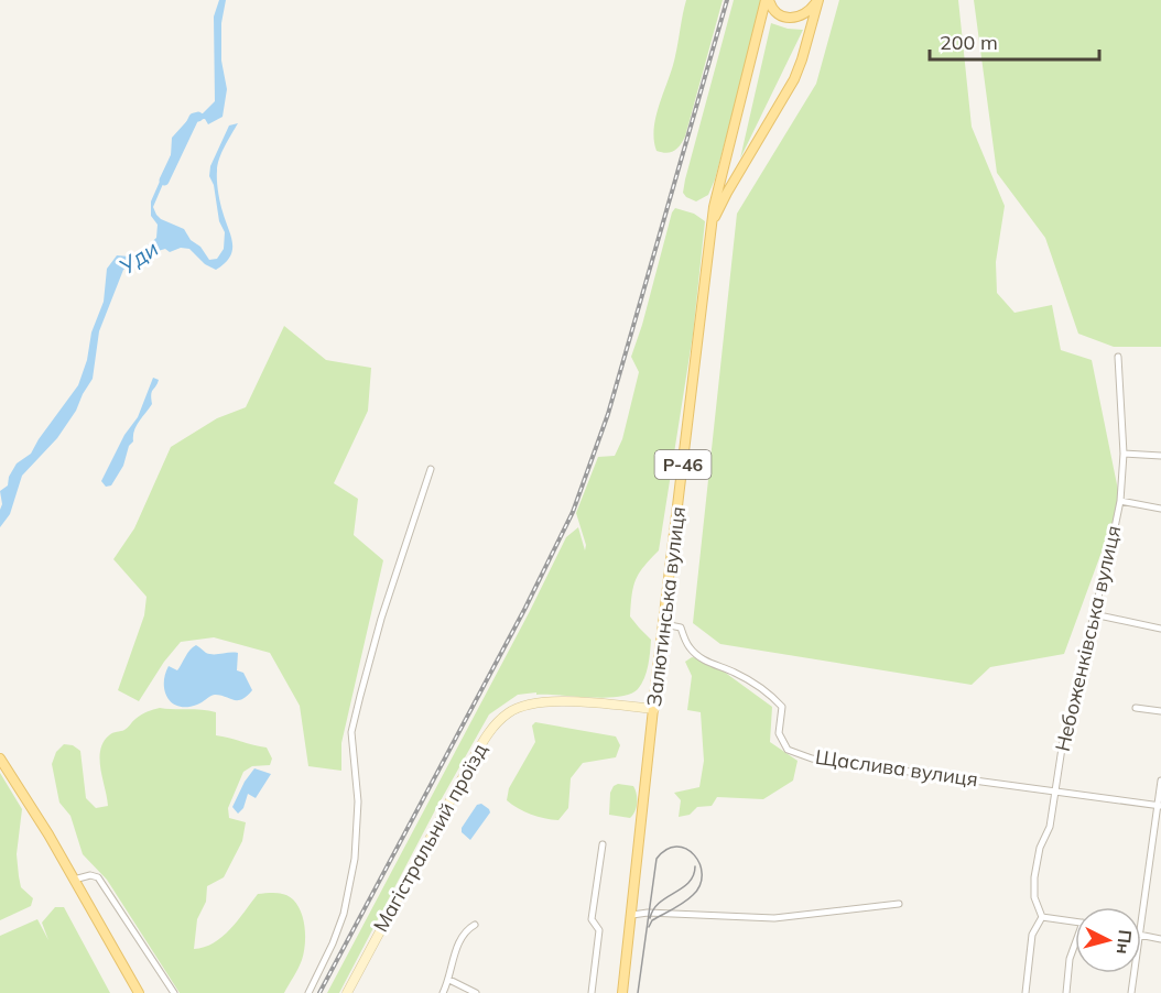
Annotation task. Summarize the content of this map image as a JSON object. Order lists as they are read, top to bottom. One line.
{"streets":{"main road":["Р-46","Залютинська вулиця","Магістральний проїзд"],"street":["Небоженківська вулиця","Щаслива вулиця"]},"crossings":[["Р-46","Залютинська вулиця"],["Залютинська вулиця","Щаслива вулиця"],["Залютинська вулиця","Магістральний проїзд"],["Небоженківська вулиця","Щаслива вулиця"]],"water":["Уди"],"scale_bar":"200 m","north":"right"}
